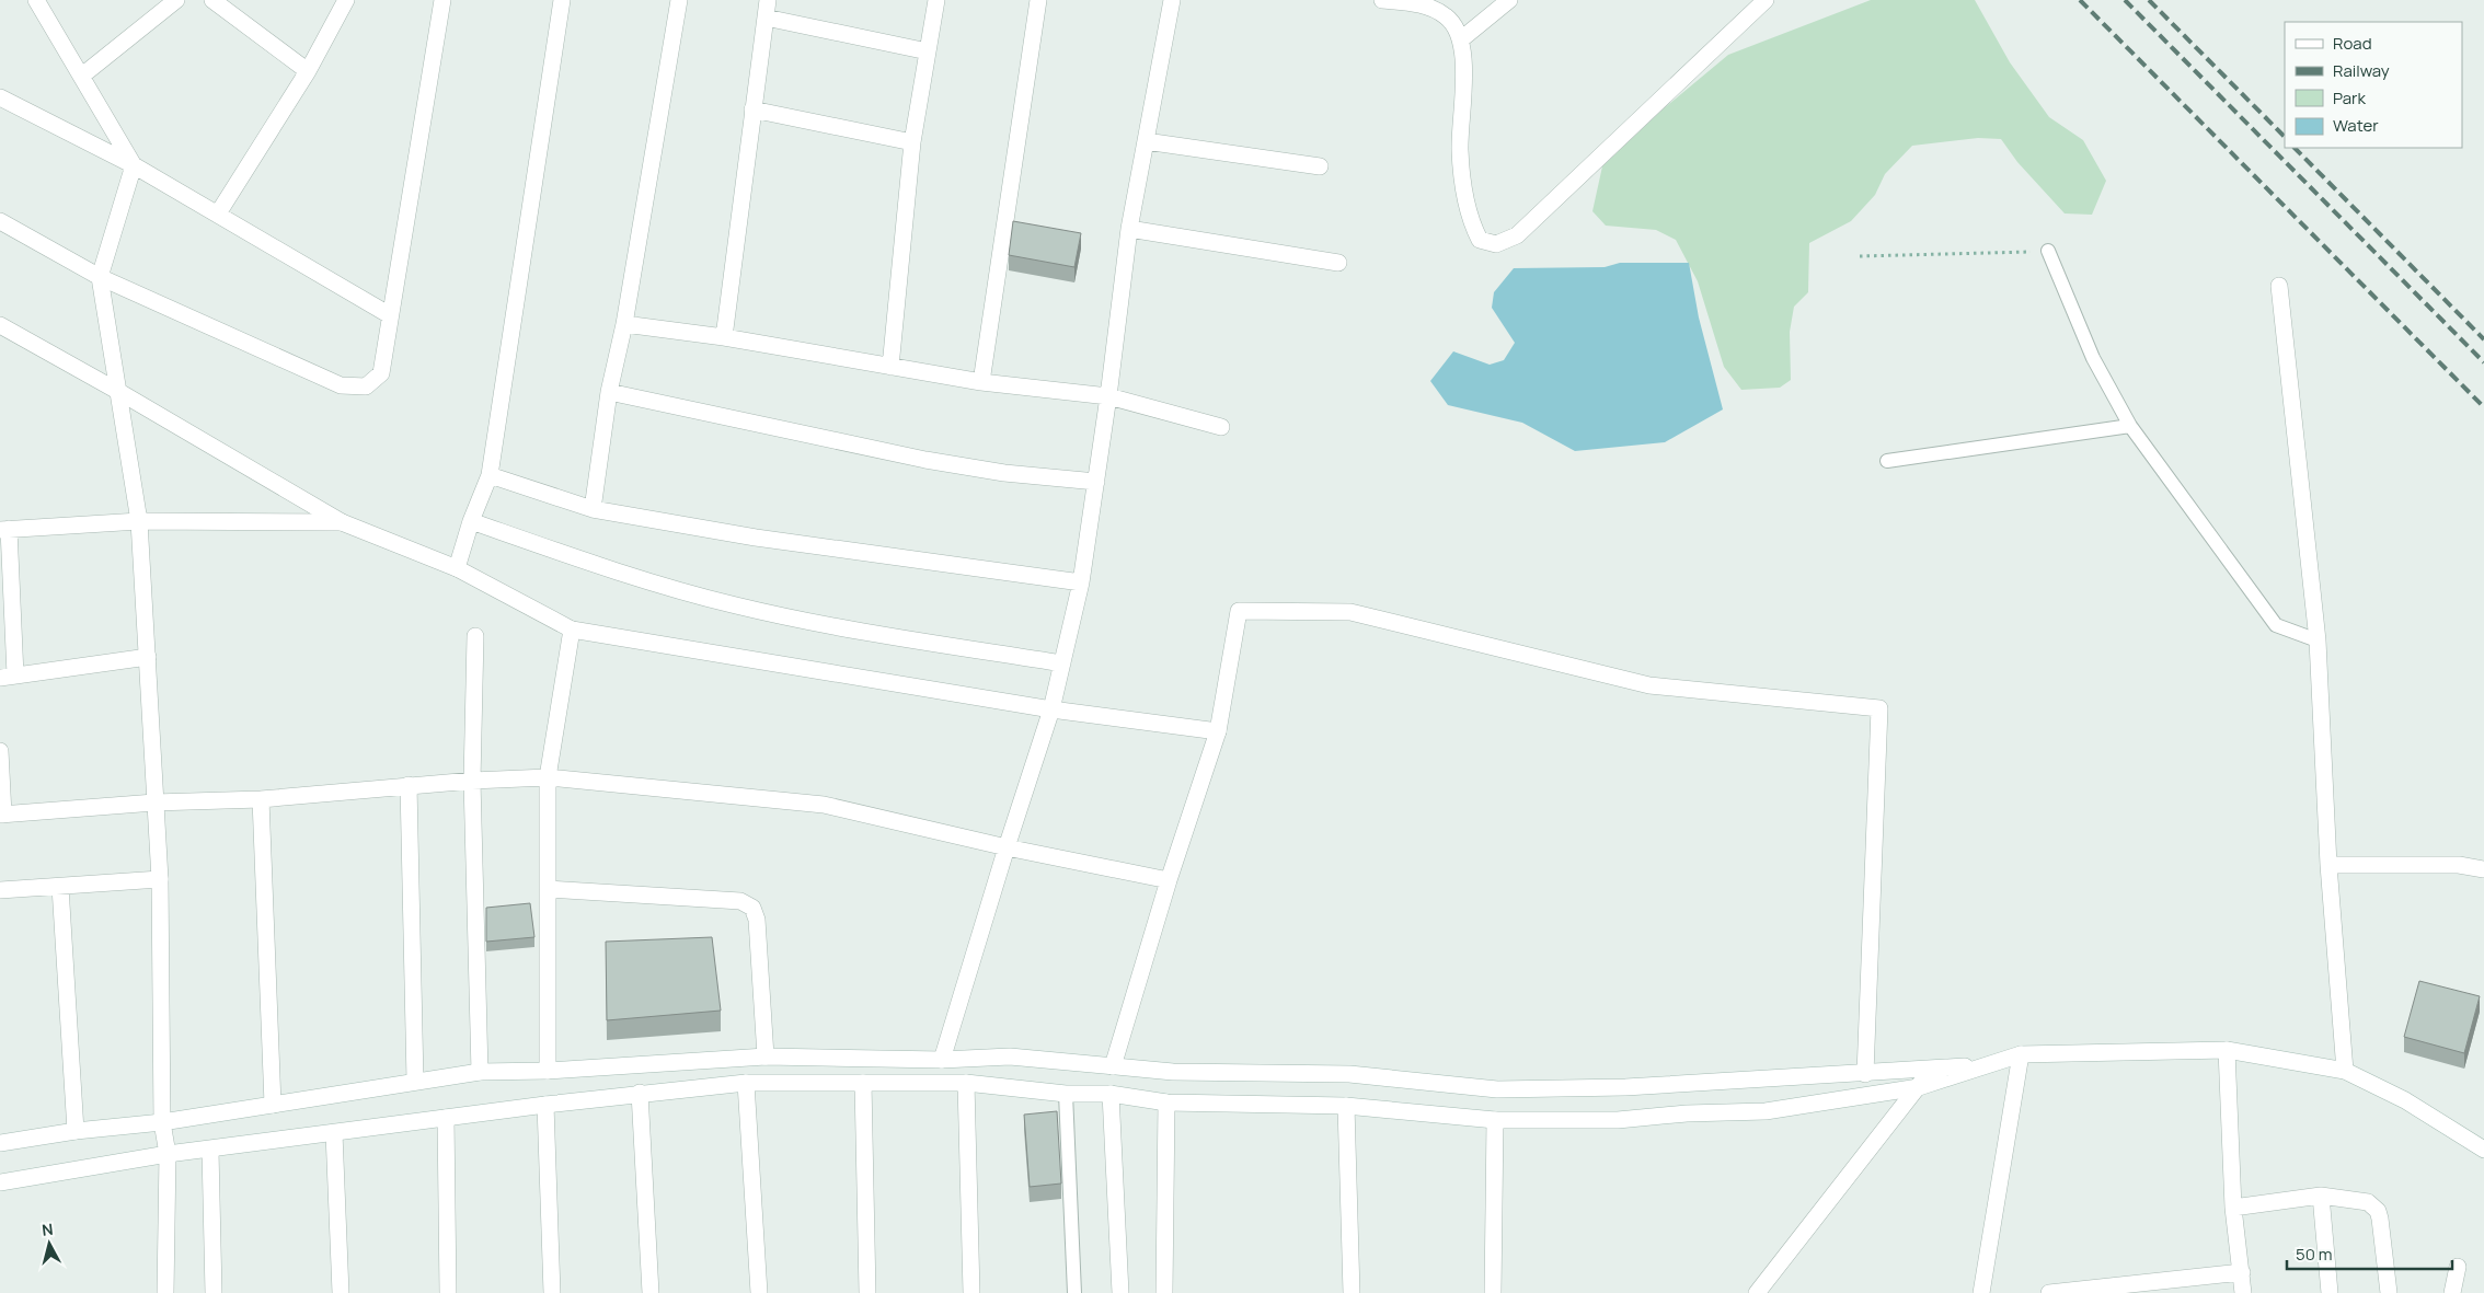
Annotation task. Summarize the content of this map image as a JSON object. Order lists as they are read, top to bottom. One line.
{"legend":["Road","Railway","Park","Water"],"scale_bar":"50 m","north":"top"}
